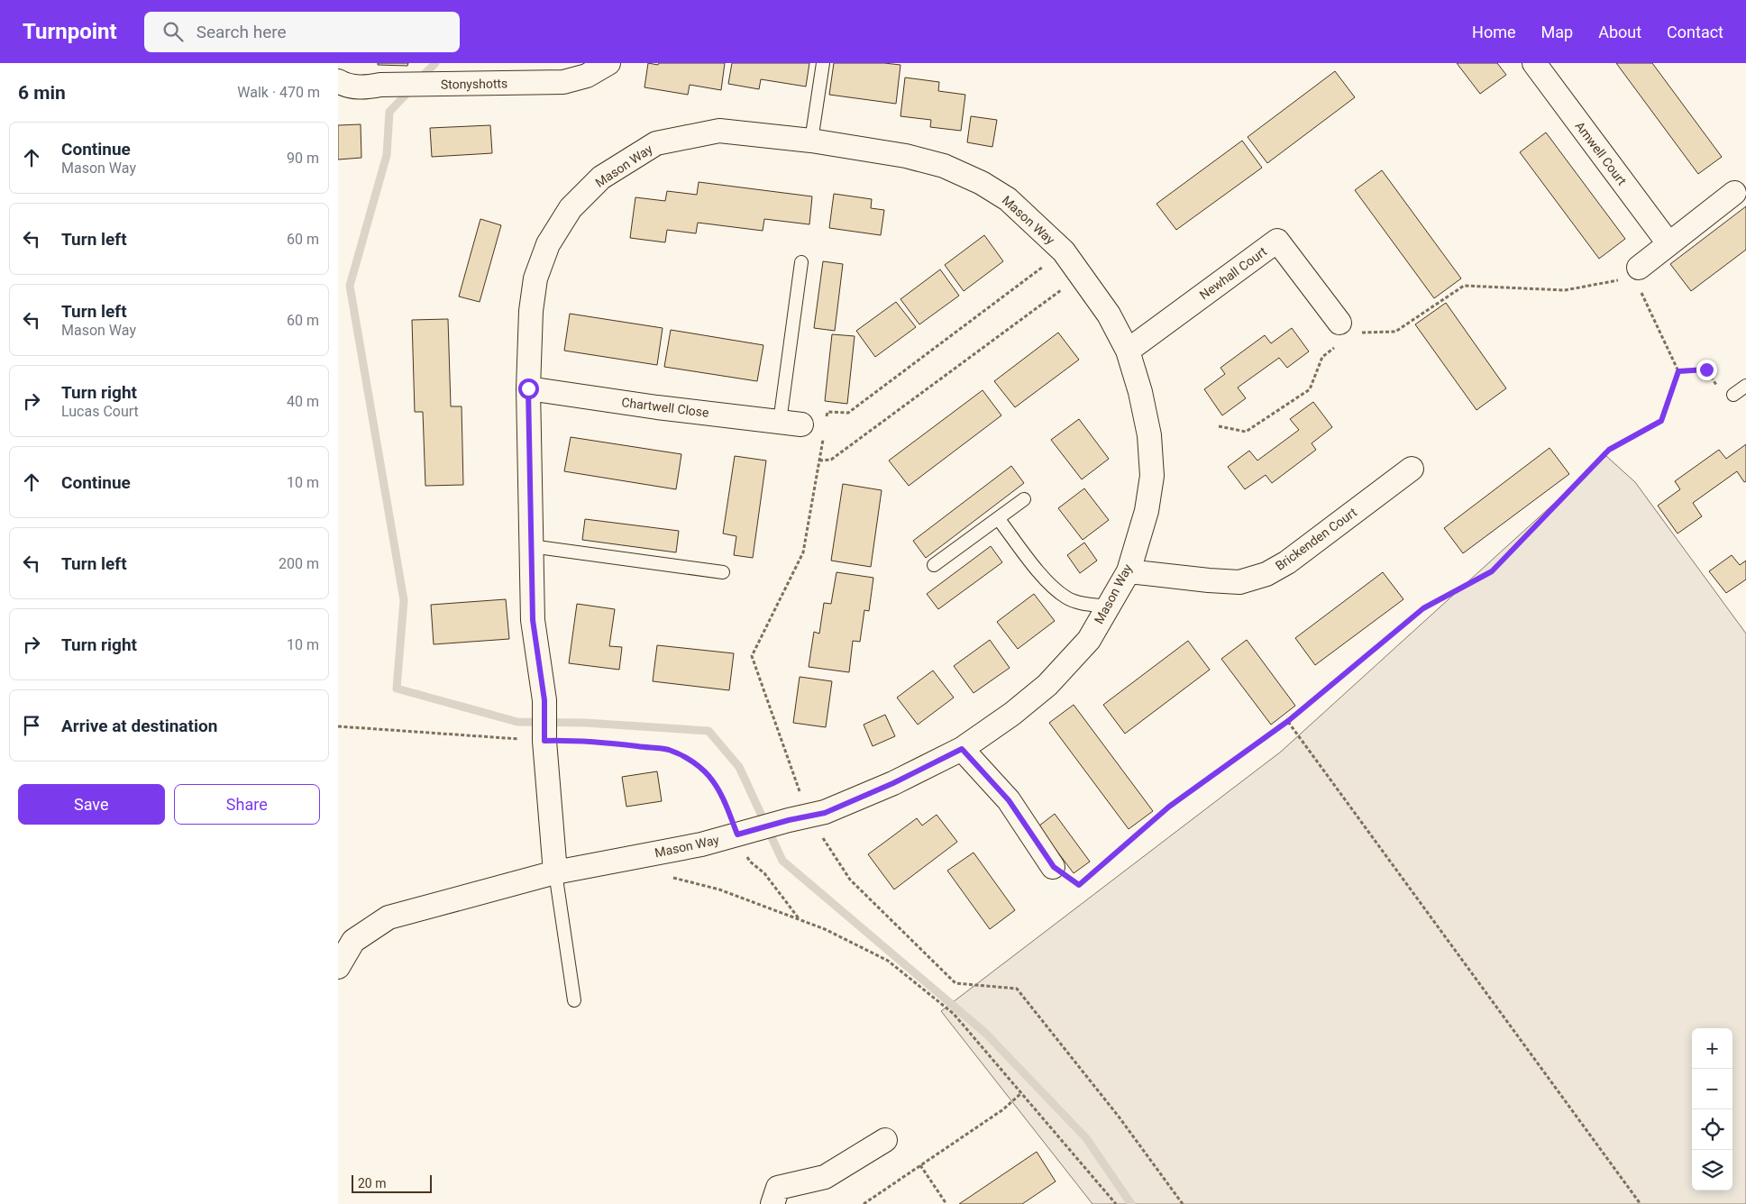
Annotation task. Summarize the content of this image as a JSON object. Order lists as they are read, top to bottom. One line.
{"streets":{"street":["Stonyshotts","Amwell Court","Mason Way","Newhall Court","Chartwell Close","Brickenden Court"]},"crossings":[["Mason Way","Newhall Court"],["Mason Way","Chartwell Close"],["Mason Way","Brickenden Court"]],"scale_bar":"20 m","page":{"header":"Turnpoint","search":"Search here","nav":["Home","Map","About","Contact"],"heading":["6 min","Walk · 470 m"],"list":[["Continue","Mason Way","90 m"],["Turn left","60 m"],["Turn left","Mason Way","60 m"],["Turn right","Lucas Court","40 m"],["Continue","10 m"],["Turn left","200 m"],["Turn right","10 m"],"Arrive at destination"],"buttons":["Save","Share"],"map_buttons":["+","−"],"scale":"20 m"}}
